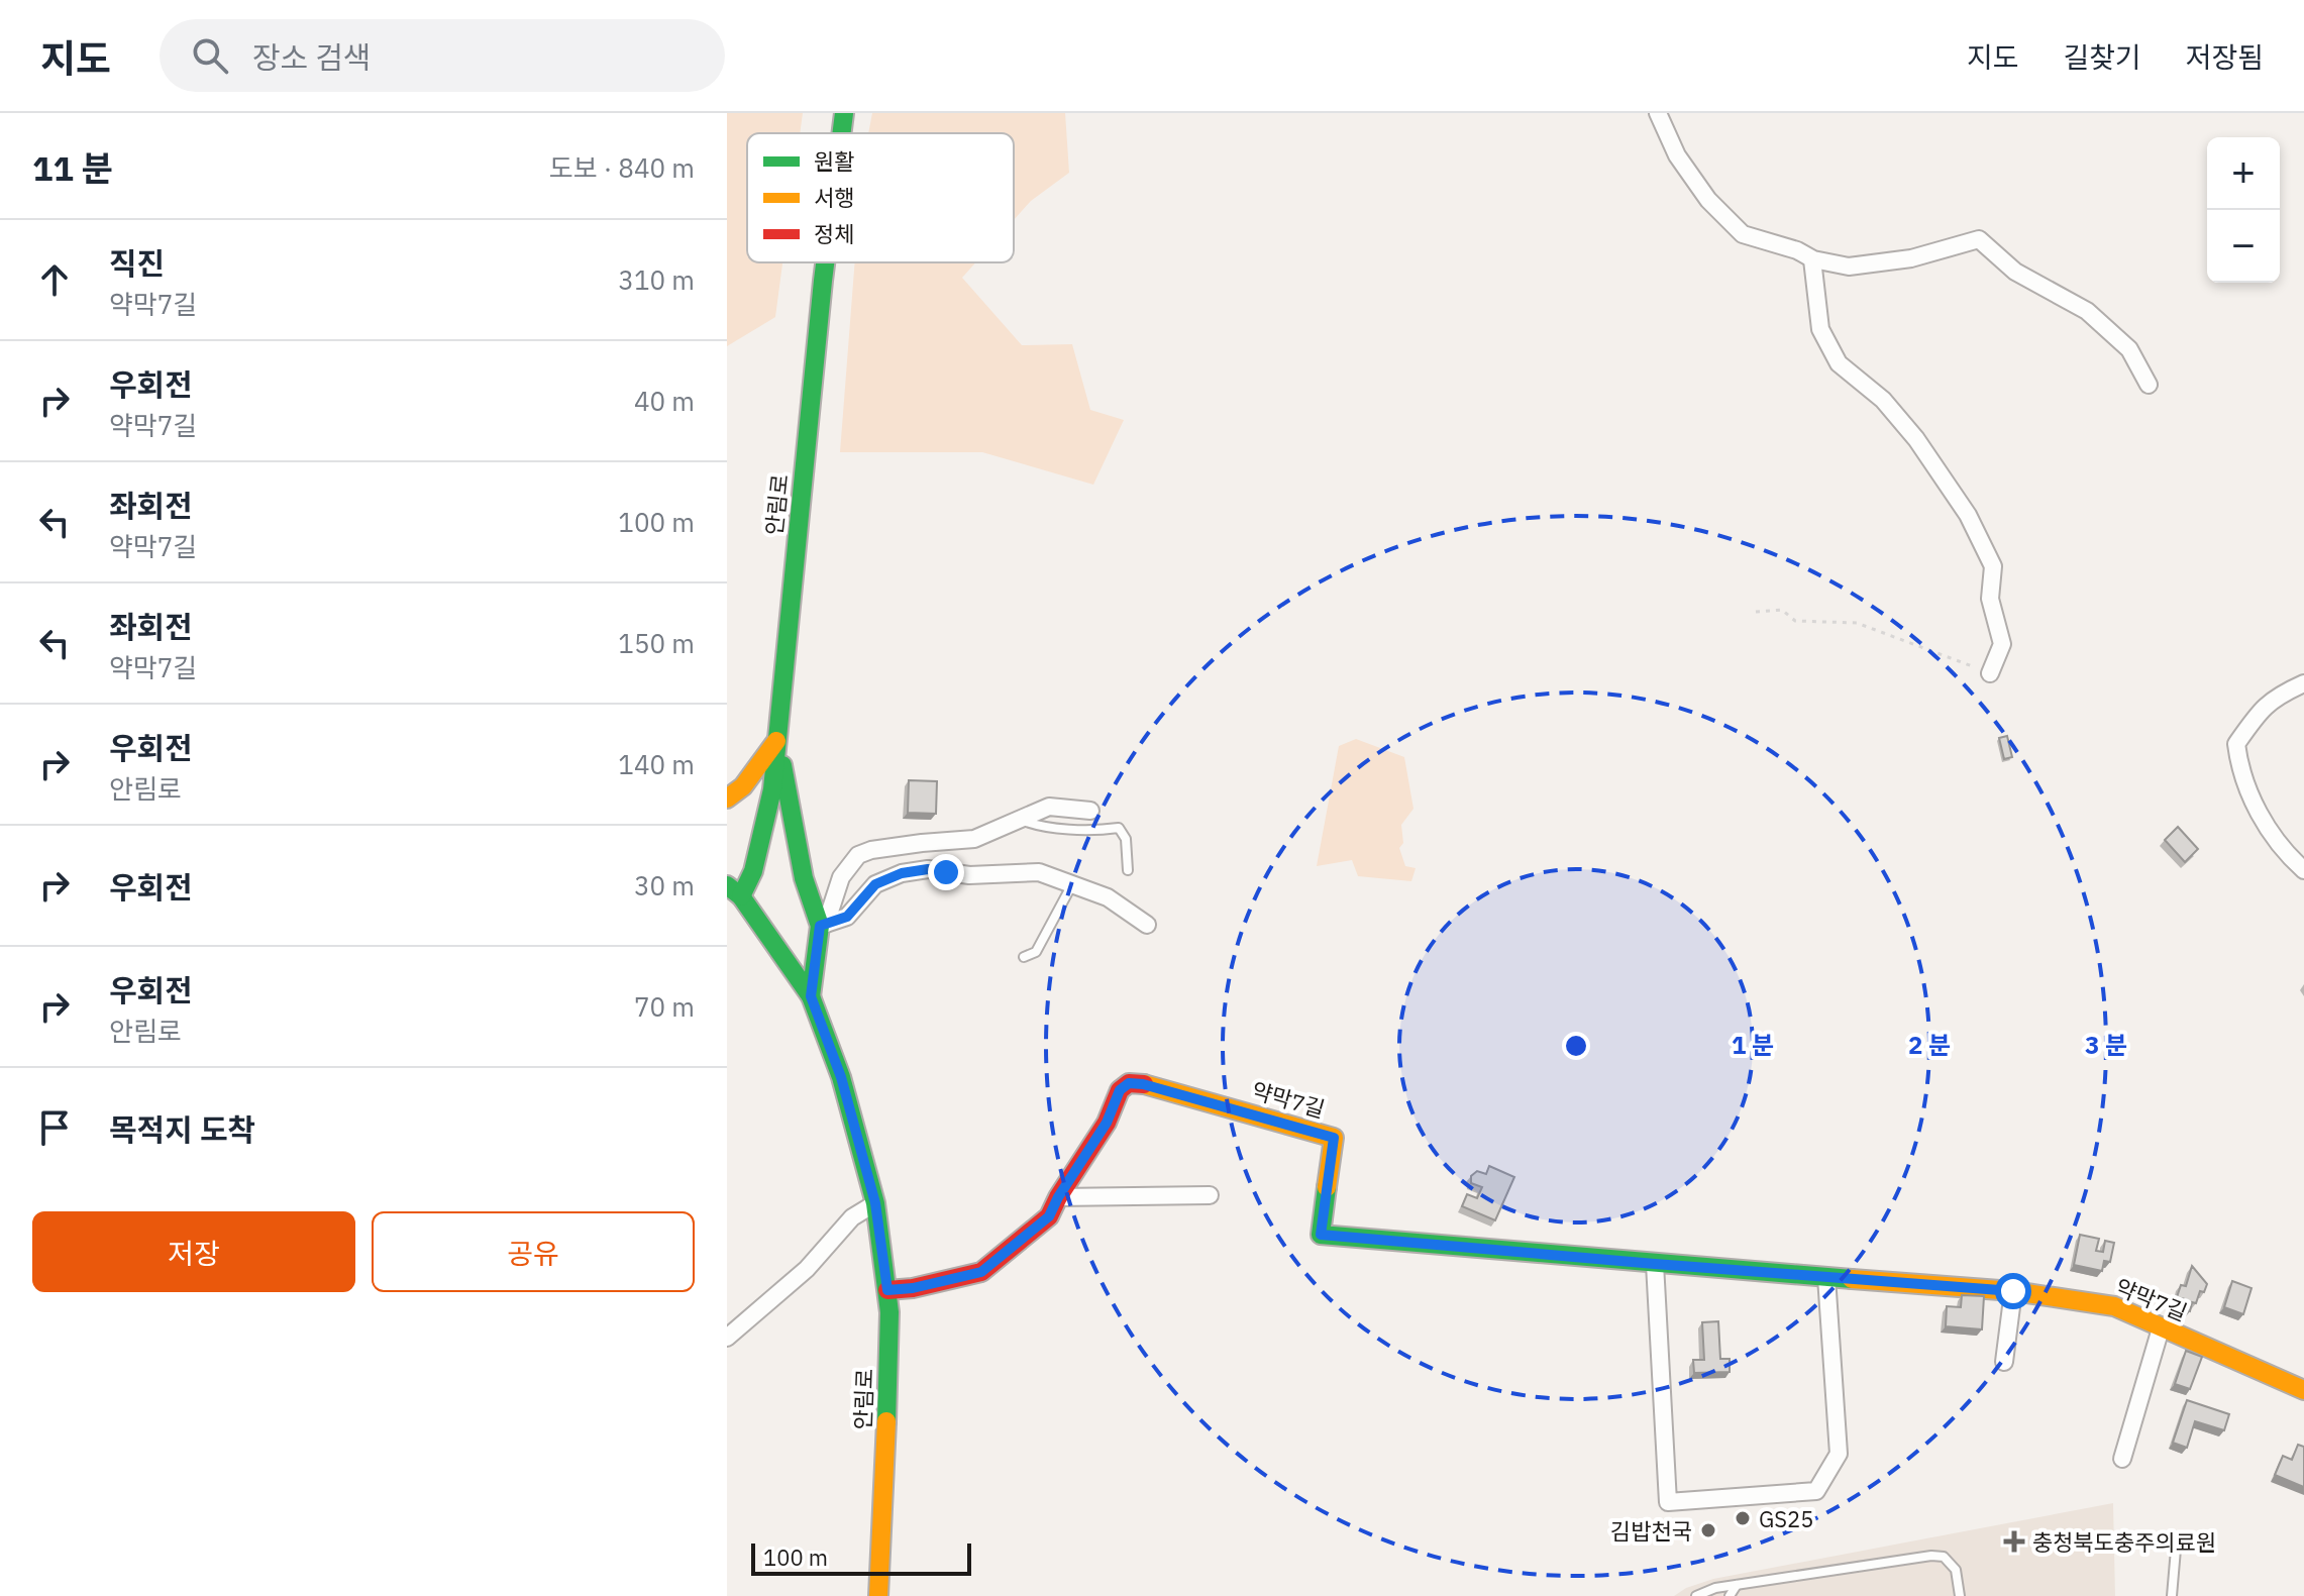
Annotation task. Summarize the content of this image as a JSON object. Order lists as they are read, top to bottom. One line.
{"streets":{"street":["안림로","약막7길"]},"crossings":[["안림로","약막7길"]],"places":{"other":["GS25","김밥천국"],"health":["충청북도충주의료원"]},"legend":["원활","서행","정체"],"scale_bar":"100 m","page":{"header":"지도","search":"장소 검색","nav":["지도","길찾기","저장됨"],"heading":["11 분","도보 · 840 m"],"map_buttons":["+","−"],"list":[["직진","약막7길","310 m"],["우회전","약막7길","40 m"],["좌회전","약막7길","100 m"],["좌회전","약막7길","150 m"],["우회전","안림로","140 m"],["우회전","30 m"],["우회전","안림로","70 m"],"목적지 도착"],"buttons":["저장","공유"],"scale":"100 m"},"rings":["1 분","2 분","3 분"]}
